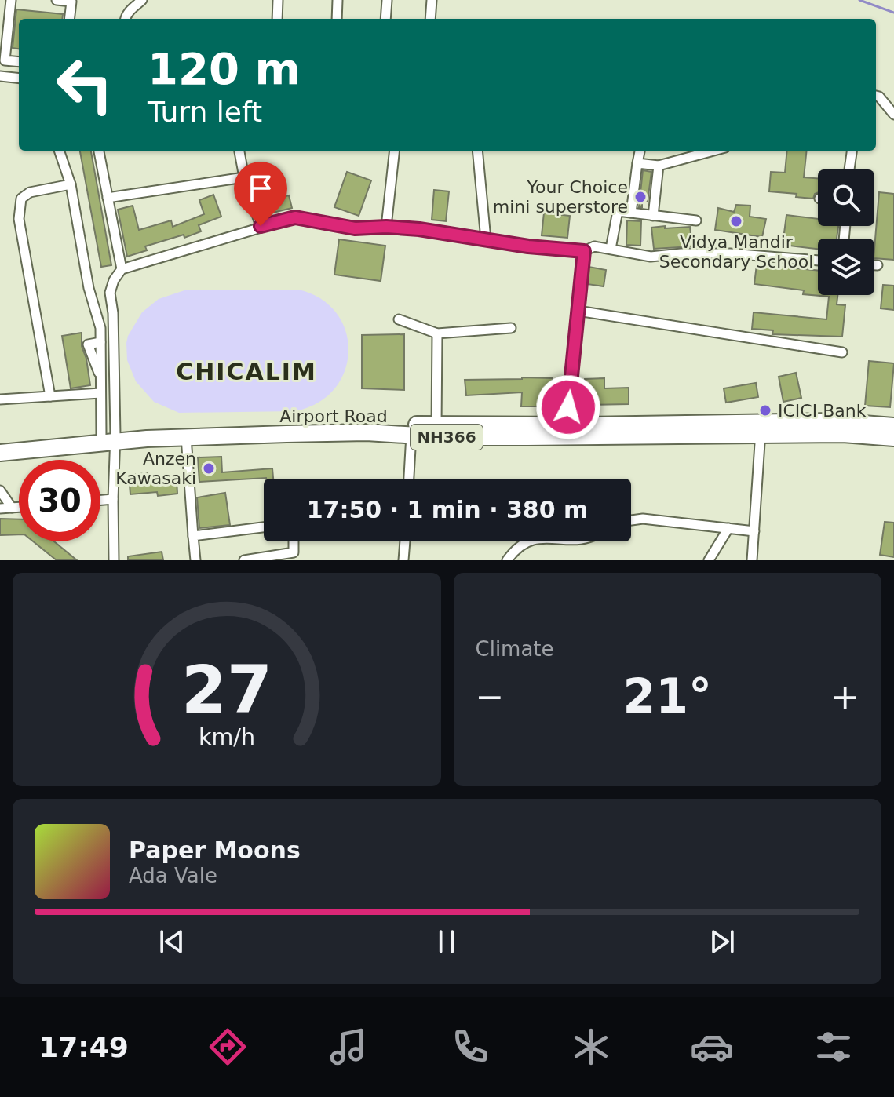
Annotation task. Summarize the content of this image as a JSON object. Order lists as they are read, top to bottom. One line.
{"streets":{"highway":["Airport Road","NH366"]},"districts":["CHICALIM"],"places":["Your Choice mini superstore","Vidya Mandir Secondary School","ICICI Bank","Anzen Kawasaki"],"page":{"turn":["120 m","Turn left"],"limit":"30","trip":"17:50 · 1 min · 380 m","tile":"Climate","heat":["−","21°","+"],"song":["Paper Moons","Ada Vale"],"tabs":"17:49","gauge":["27","km/h"]}}
